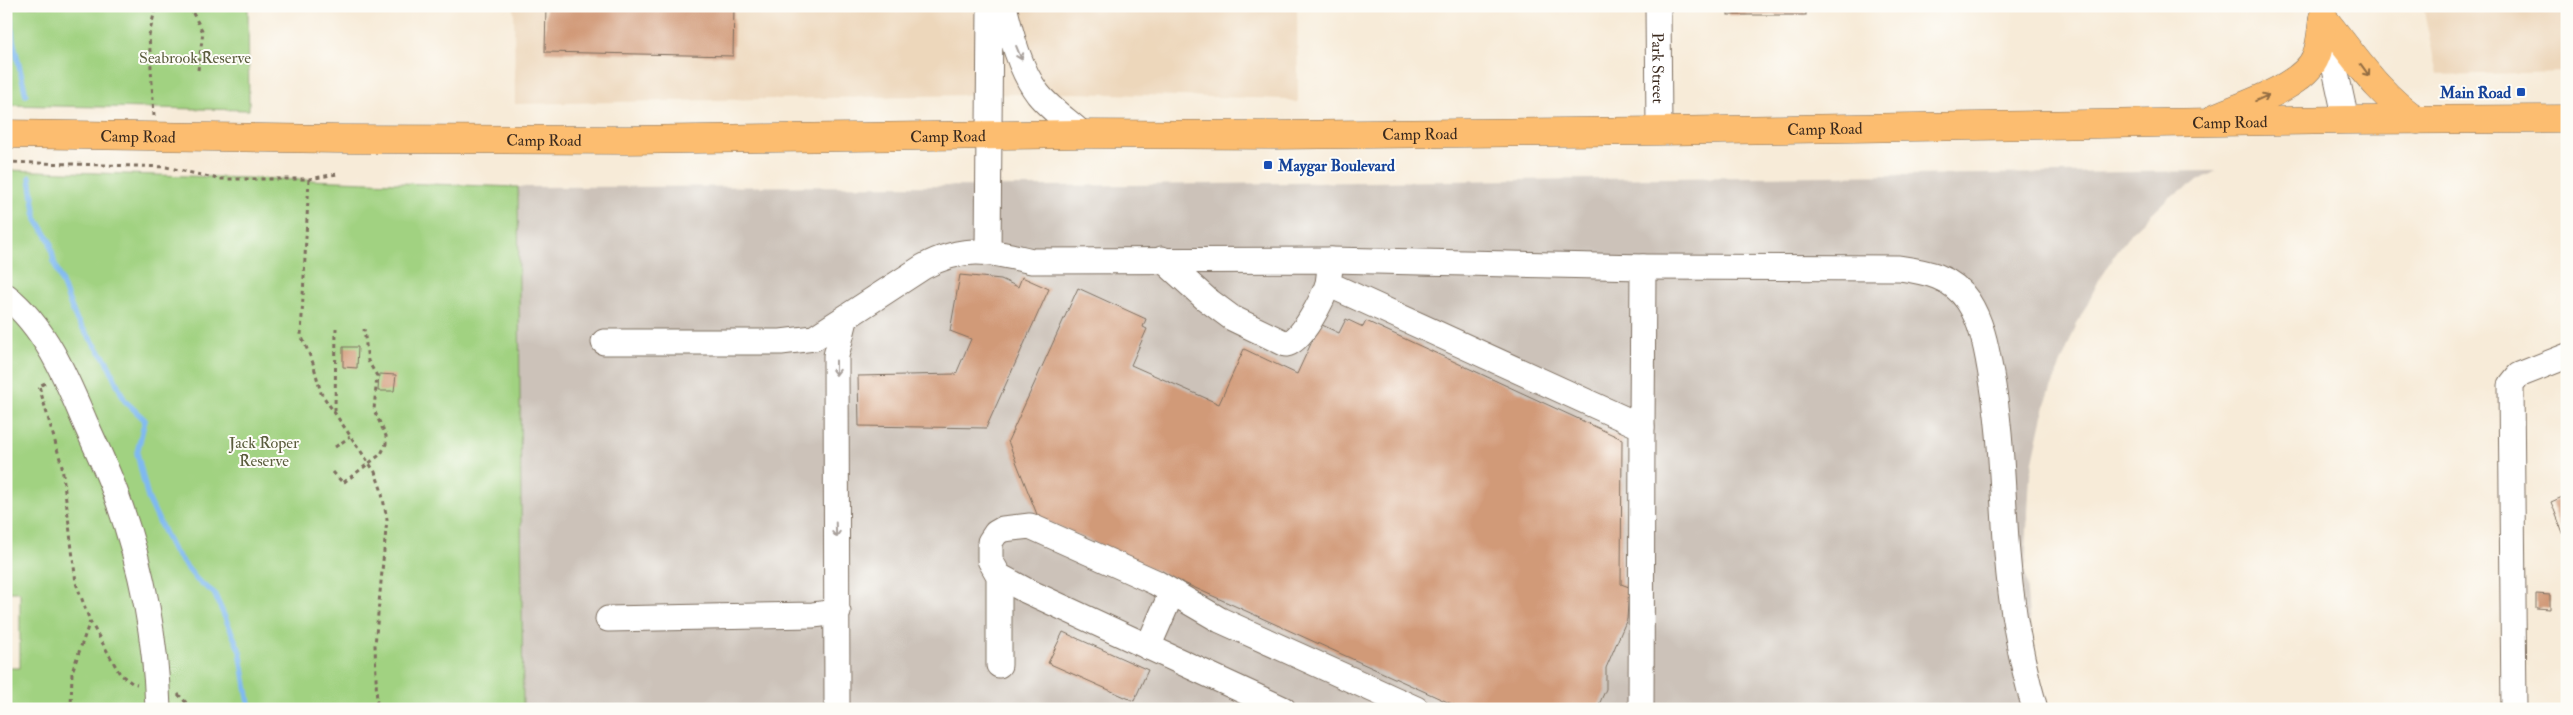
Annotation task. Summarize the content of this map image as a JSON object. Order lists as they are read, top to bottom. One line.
{"streets":{"main road":["Camp Road"],"street":["Park Street"]},"crossings":[["Park Street","Camp Road"]],"parks":["Seabrook Reserve","Jack Roper Reserve"],"places":{"transit":["Main Road","Maygar Boulevard"]}}
